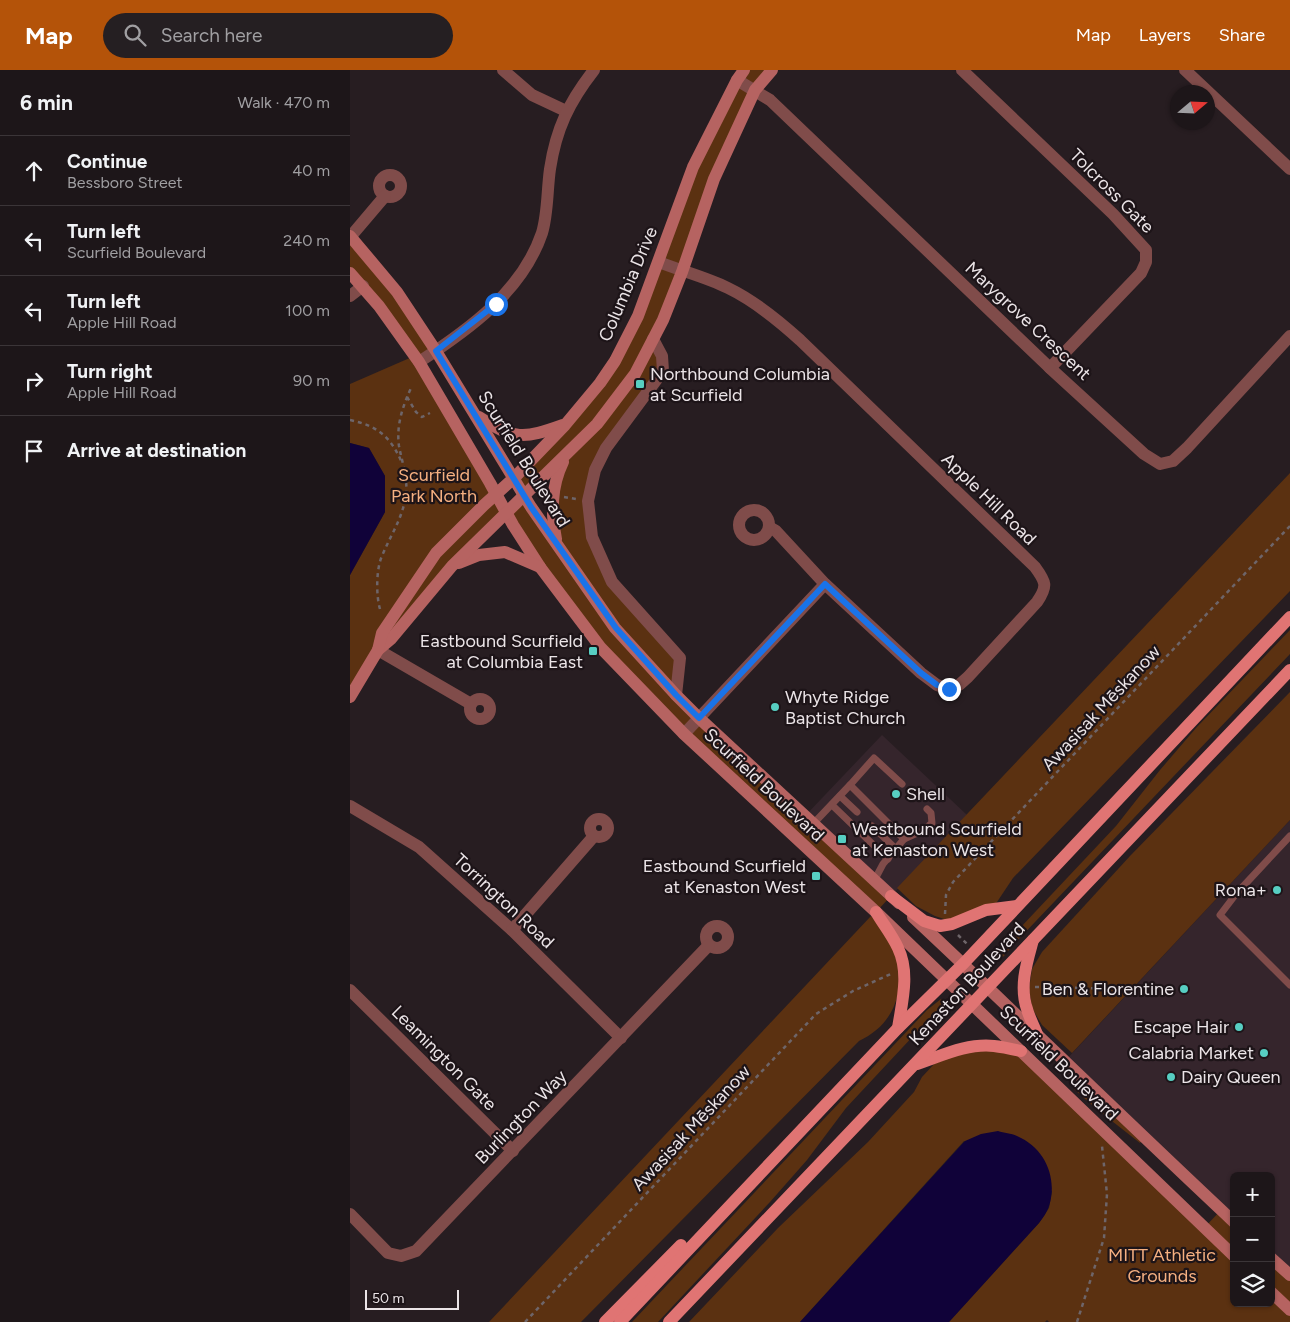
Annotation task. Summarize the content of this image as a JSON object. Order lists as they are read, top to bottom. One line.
{"streets":{"main road":["Kenaston Boulevard"],"street":["Tolcross Gate","Columbia Drive","Marygrove Crescent","Scurfield Boulevard","Apple Hill Road","Torrington Road","Leamington Gate","Burlington Way"],"path":["Awasisak Mēskanow"]},"crossings":[["Tolcross Gate","Marygrove Crescent"],["Columbia Drive","Marygrove Crescent"],["Columbia Drive","Scurfield Boulevard"],["Columbia Drive","Apple Hill Road"],["Scurfield Boulevard","Kenaston Boulevard"],["Torrington Road","Burlington Way"],["Leamington Gate","Burlington Way"]],"parks":["Scurfield Park North","MITT Athletic Grounds"],"places":{"transit":["Northbound Columbia at Scurfield","Eastbound Scurfield at Columbia East","Westbound Scurfield at Kenaston West","Eastbound Scurfield at Kenaston West"],"other":["Whyte Ridge Baptist Church","Shell","Rona+","Ben & Florentine","Escape Hair","Calabria Market","Dairy Queen"]},"scale_bar":"50 m","north":"right","page":{"header":"Map","search":"Search here","nav":["Map","Layers","Share"],"heading":["6 min","Walk · 470 m"],"list":[["Continue","Bessboro Street","40 m"],["Turn left","Scurfield Boulevard","240 m"],["Turn left","Apple Hill Road","100 m"],["Turn right","Apple Hill Road","90 m"],"Arrive at destination"],"map_buttons":["+","−"],"scale":"50 m"}}
